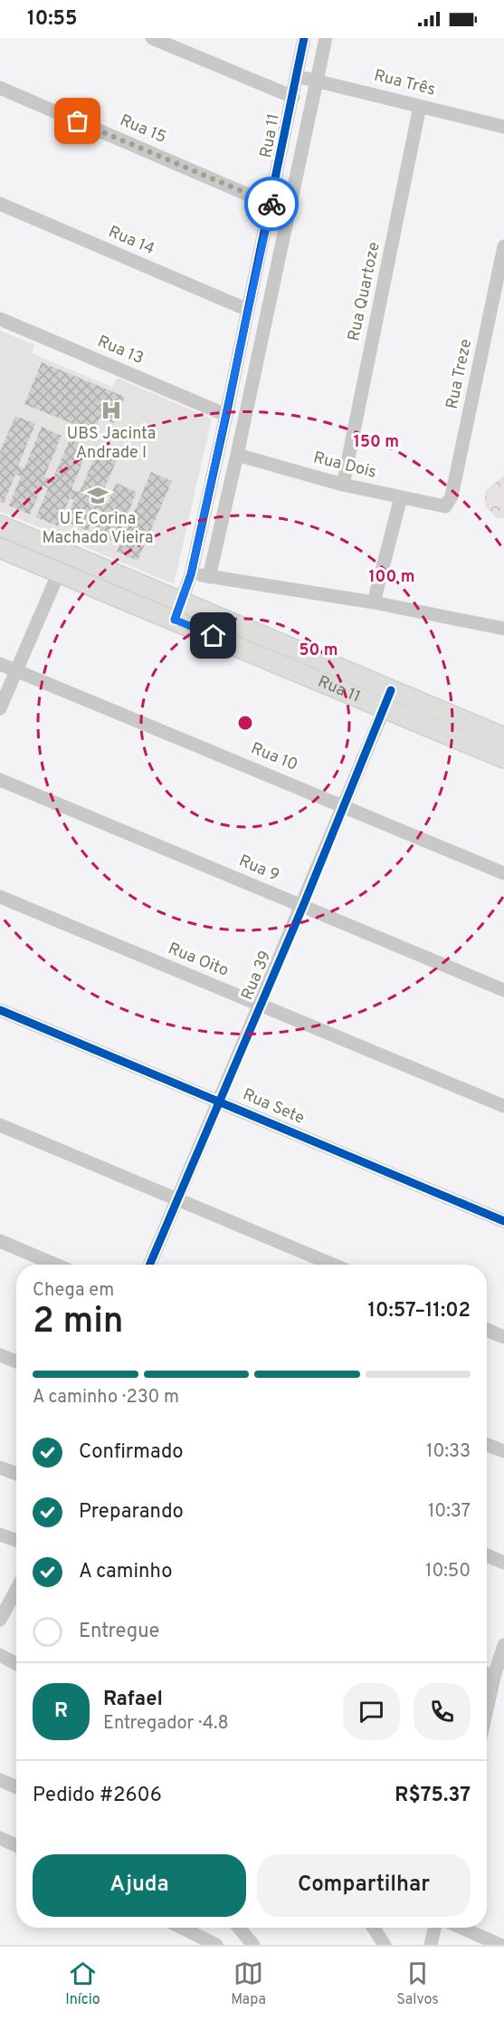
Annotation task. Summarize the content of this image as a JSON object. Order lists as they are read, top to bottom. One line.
{"streets":{"main road":["Rua 11"],"street":["Rua Três","Rua 15","Rua 14","Rua Quartoze","Rua 13","Rua Treze","Rua Dois","Rua 10","Rua 9","Rua Oito","Rua 39","Rua Sete"]},"crossings":[["Rua Três","Rua 11"],["Rua Três","Rua Quartoze"],["Rua 15","Rua 11"],["Rua 11","Rua 14"],["Rua 11","Rua 13"],["Rua 11","Rua 39"],["Rua Quartoze","Rua Dois"],["Rua Treze","Rua Dois"],["Rua 10","Rua 39"],["Rua 9","Rua 39"],["Rua Oito","Rua 39"],["Rua 39","Rua Sete"]],"places":{"hospital":["UBS Jacinta Andrade I"],"school or university":["U E Corina Machado Vieira"]},"page":{"status":"10:55","heading":["2 min","Chega em","10:57–11:02"],"panel":["Rafael","Entregador · 4.8","Pedido #2606","R$75.37"],"bar":"A caminho · 230 m","list":[["Confirmado","10:33"],["Preparando","10:37"],["A caminho","10:50"],"Entregue"],"round":"R","buttons":["Ajuda","Compartilhar"],"tabs":["Início","Mapa","Salvos"]},"rings":["150 m","100 m","50 m"]}
